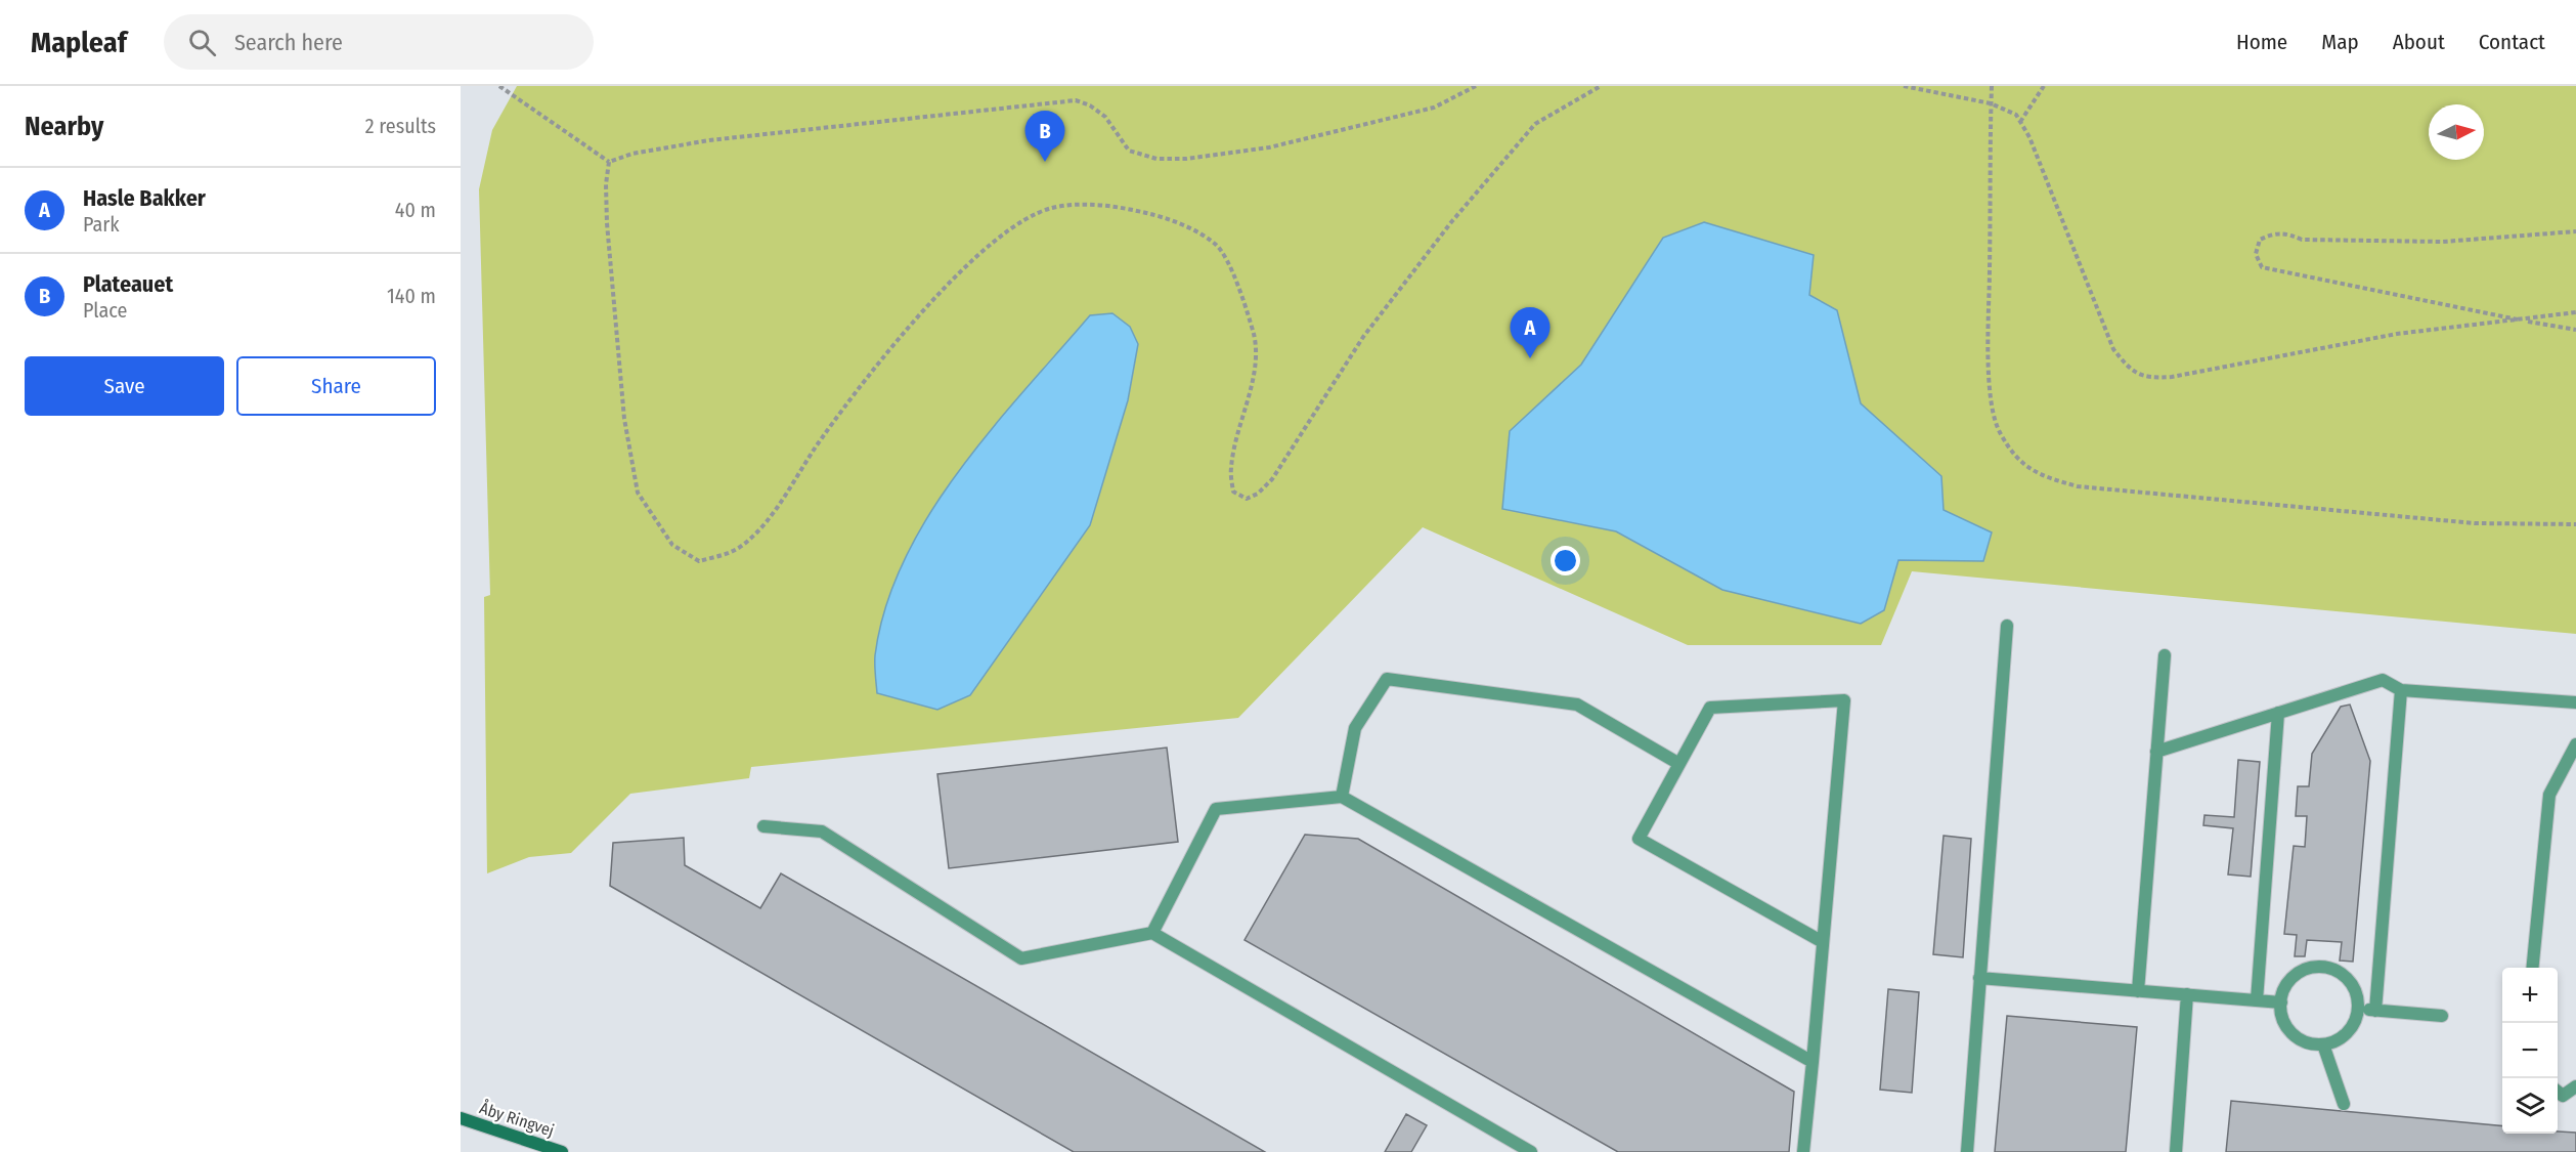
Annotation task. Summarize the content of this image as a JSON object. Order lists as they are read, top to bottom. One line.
{"streets":{"main road":["Åby Ringvej"]},"north":"right","page":{"header":"Mapleaf","search":"Search here","nav":["Home","Map","About","Contact"],"heading":["Nearby","2 results"],"pins":["B","A"],"list":[{"mark":"A","name":"Hasle Bakker","note":"Park","value":"40 m"},{"mark":"B","name":"Plateauet","note":"Place","value":"140 m"}],"buttons":["Save","Share"],"map_buttons":["+","−"]}}
